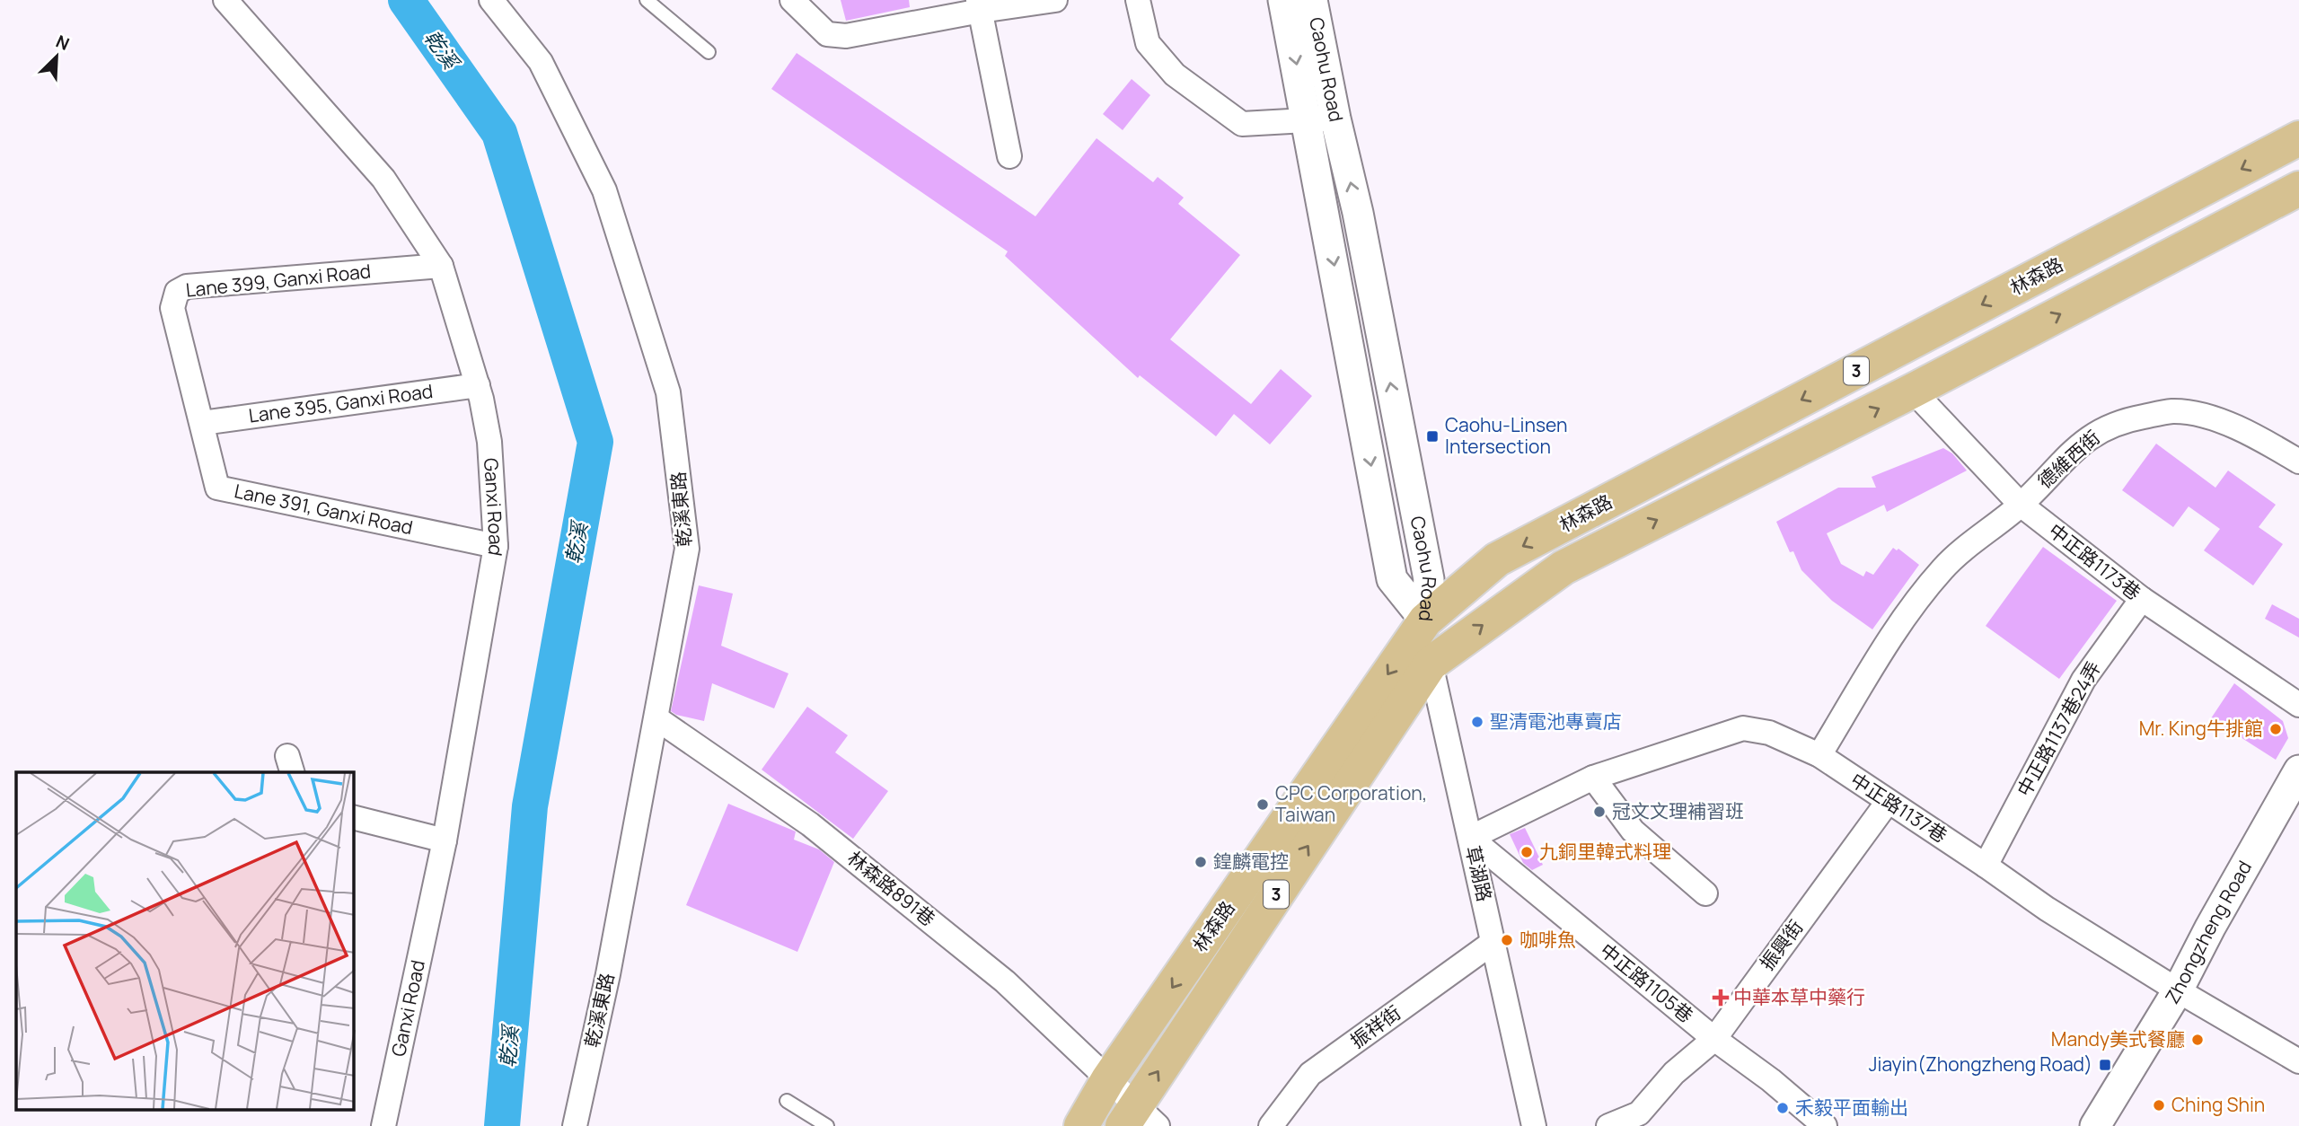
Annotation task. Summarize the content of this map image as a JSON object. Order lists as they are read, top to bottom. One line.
{"streets":{"main road":["林森路","3"],"street":["Caohu Road","Lane 399, Ganxi Road","Lane 395, Ganxi Road","德維西街","Ganxi Road","乾溪東路","Lane 391, Ganxi Road","中正路1173巷","中正路1137巷24弄","中正路1137巷","草湖路","林森路891巷","Zhongzheng Road","振興街","中正路1105巷","振祥街"]},"crossings":[["Caohu Road","林森路"],["Caohu Road","草湖路"],["林森路","中正路1173巷"],["林森路","草湖路"],["林森路","林森路891巷"],["Lane 399, Ganxi Road","Lane 395, Ganxi Road"],["Lane 399, Ganxi Road","Ganxi Road"],["Lane 399, Ganxi Road","Lane 391, Ganxi Road"],["Lane 395, Ganxi Road","Ganxi Road"],["Lane 395, Ganxi Road","Lane 391, Ganxi Road"],["德維西街","中正路1173巷"],["德維西街","中正路1137巷"],["Ganxi Road","Lane 391, Ganxi Road"],["乾溪東路","林森路891巷"],["中正路1173巷","中正路1137巷24弄"],["中正路1137巷24弄","中正路1137巷"],["中正路1137巷","草湖路"],["中正路1137巷","Zhongzheng Road"],["中正路1137巷","振興街"],["中正路1137巷","中正路1105巷"],["草湖路","中正路1105巷"],["草湖路","振祥街"],["振興街","中正路1105巷"]],"water":["乾溪"],"places":{"transit":["Caohu-Linsen Intersection","Jiayin(Zhongzheng Road)"],"other":["聖清電池專賣店","Mr. King牛排館","CPC Corporation, Taiwan","冠文文理補習班","九銅里韓式料理","鍠麟電控","咖啡魚","Mandy美式餐廳","Ching Shin","禾毅平面輸出"],"health":["中華本草中藥行"]},"north":"top right"}
